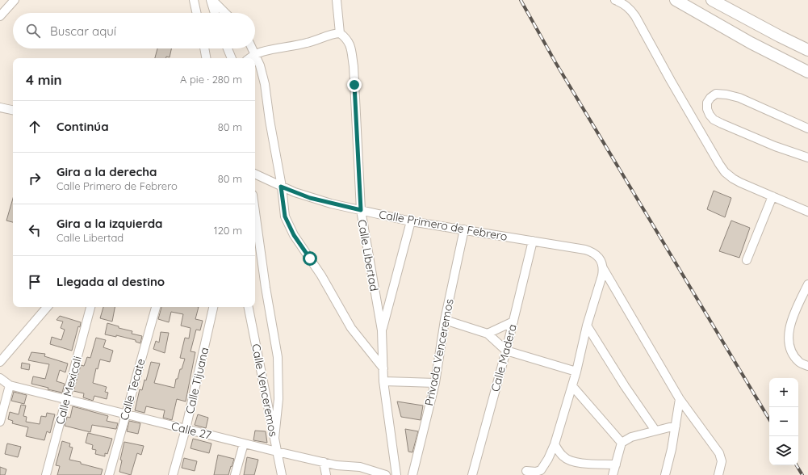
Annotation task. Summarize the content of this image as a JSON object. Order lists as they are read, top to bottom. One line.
{"streets":{"street":["Calle Primero de Febrero","Calle Libertad","Privada Venceremos","Calle Madera","Calle Tijuana","Calle Tecate","Calle Mexicali","Calle Venceremos","Calle 27"]},"crossings":[["Calle Primero de Febrero","Calle Libertad"],["Calle Primero de Febrero","Privada Venceremos"],["Calle Primero de Febrero","Calle Madera"],["Calle Tijuana","Calle 27"],["Calle Tecate","Calle 27"],["Calle Mexicali","Calle 27"],["Calle Venceremos","Calle 27"]],"page":{"search":"Buscar aquí","heading":["4 min","A pie · 280 m"],"list":[["Continúa","80 m"],["Gira a la derecha","Calle Primero de Febrero","80 m"],["Gira a la izquierda","Calle Libertad","120 m"],"Llegada al destino"],"map_buttons":["+","−"]}}
